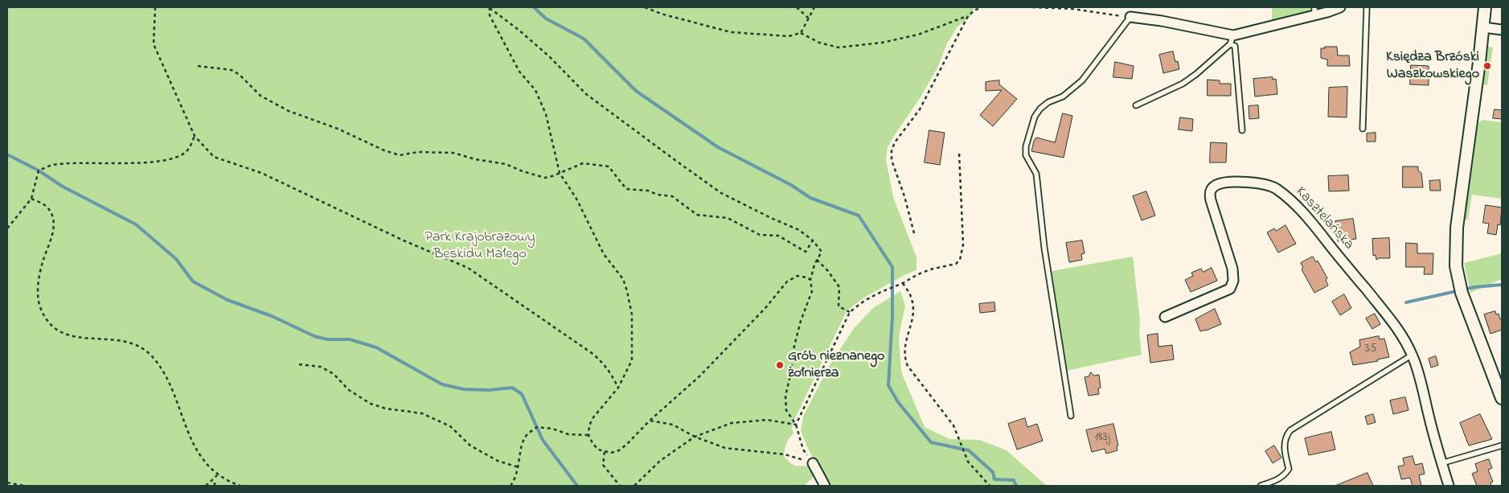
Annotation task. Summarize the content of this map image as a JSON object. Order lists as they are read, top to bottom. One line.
{"streets":{"street":["Kasztelańska"]},"parks":["Park Krajobrazowy Beskidu Małego"],"places":["Księdza Brzóski Waszkowskiego","Grób nieznanego żołnierza"],"house_numbers":["35","183j"]}
